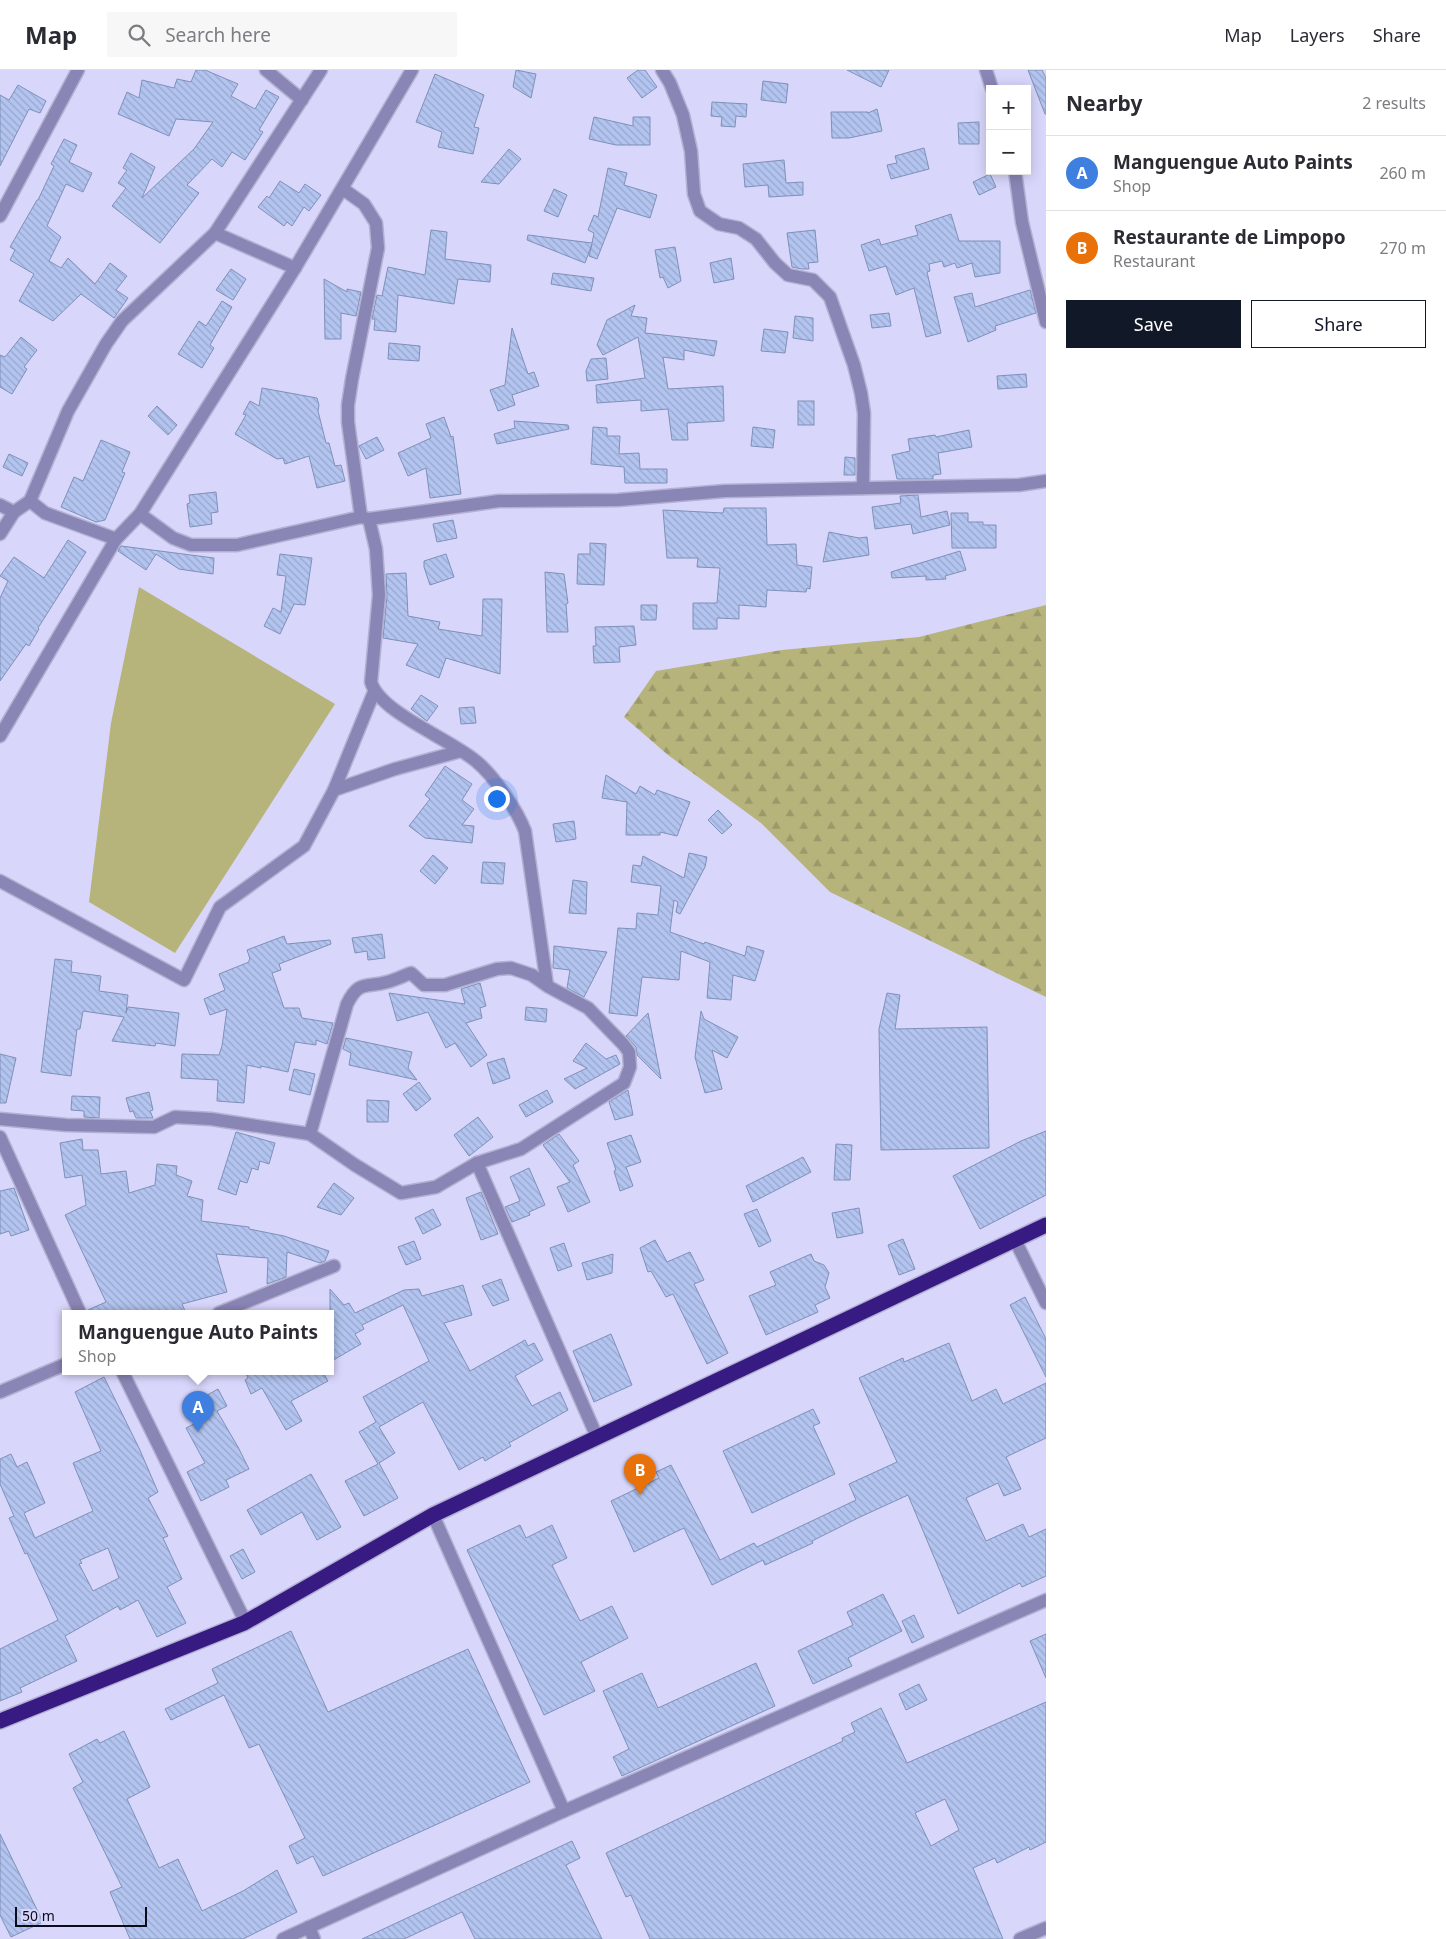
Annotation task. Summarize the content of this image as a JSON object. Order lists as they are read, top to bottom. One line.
{"scale_bar":"50 m","page":{"header":"Map","search":"Search here","nav":["Map","Layers","Share"],"heading":["Nearby","2 results"],"map_buttons":["+","−"],"list":[{"mark":"A","name":"Manguengue Auto Paints","note":"Shop","value":"260 m"},{"mark":"B","name":"Restaurante de Limpopo","note":"Restaurant","value":"270 m"}],"buttons":["Save","Share"],"popup":["Manguengue Auto Paints","Shop"],"pins":["A","B"],"scale":"50 m"}}
